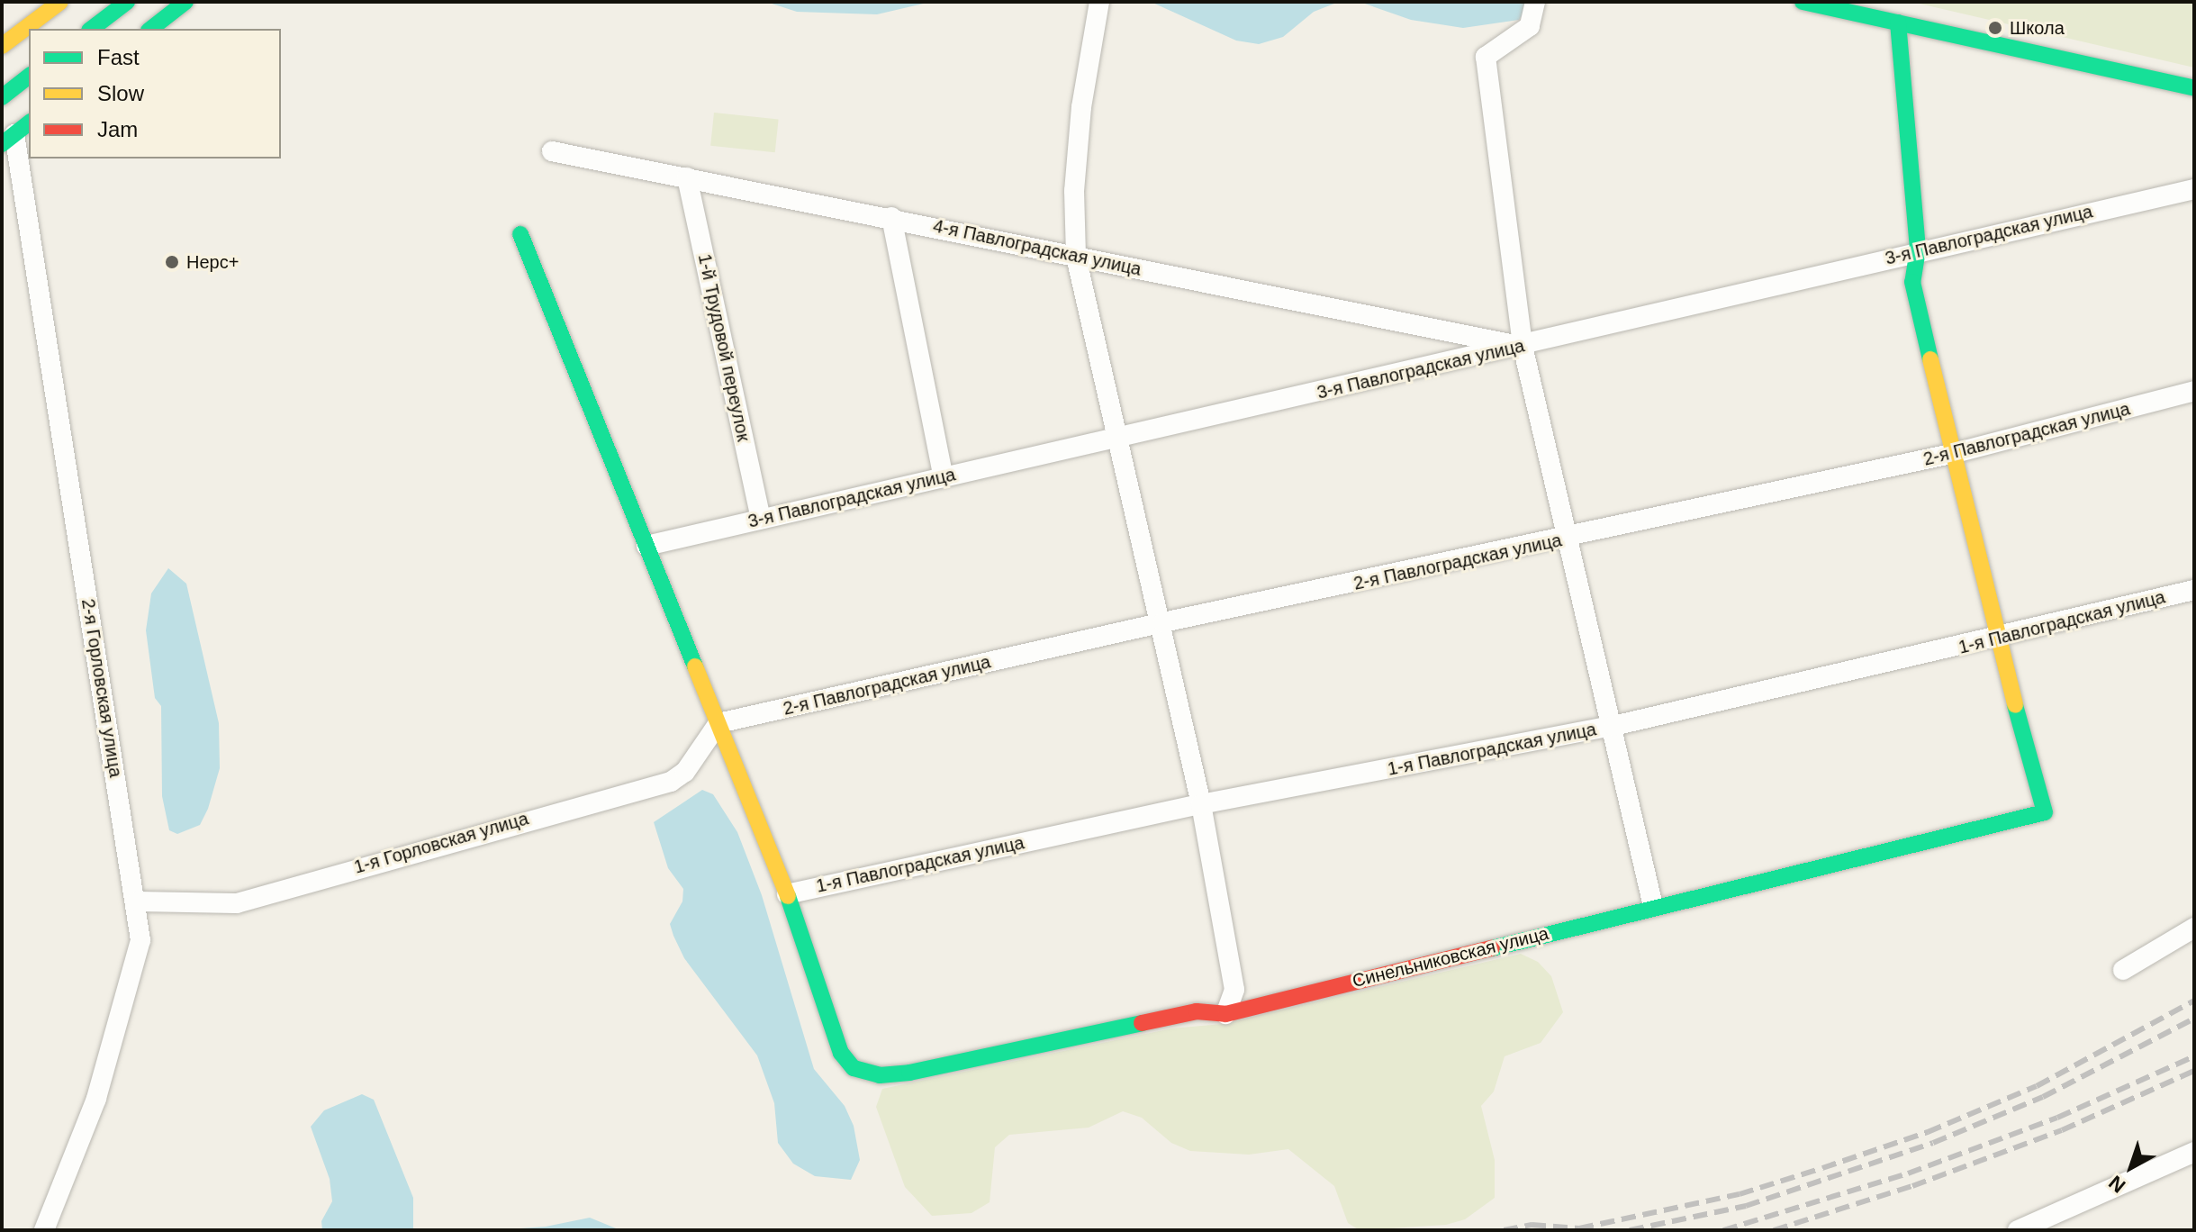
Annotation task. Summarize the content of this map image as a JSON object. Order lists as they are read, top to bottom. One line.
{"streets":{"street":["3-я Павлоградская улица","4-я Павлоградская улица","1-й Трудовой переулок","2-я Павлоградская улица","1-я Павлоградская улица","2-я Горловская улица","1-я Горловская улица","Синельниковская улица"]},"crossings":[["3-я Павлоградская улица","4-я Павлоградская улица"],["3-я Павлоградская улица","1-й Трудовой переулок"],["4-я Павлоградская улица","1-й Трудовой переулок"],["2-я Павлоградская улица","1-я Горловская улица"],["1-я Павлоградская улица","Синельниковская улица"],["2-я Горловская улица","1-я Горловская улица"]],"places":["Школа","Нерс+"],"legend":["Fast","Slow","Jam"],"north":"bottom left"}
